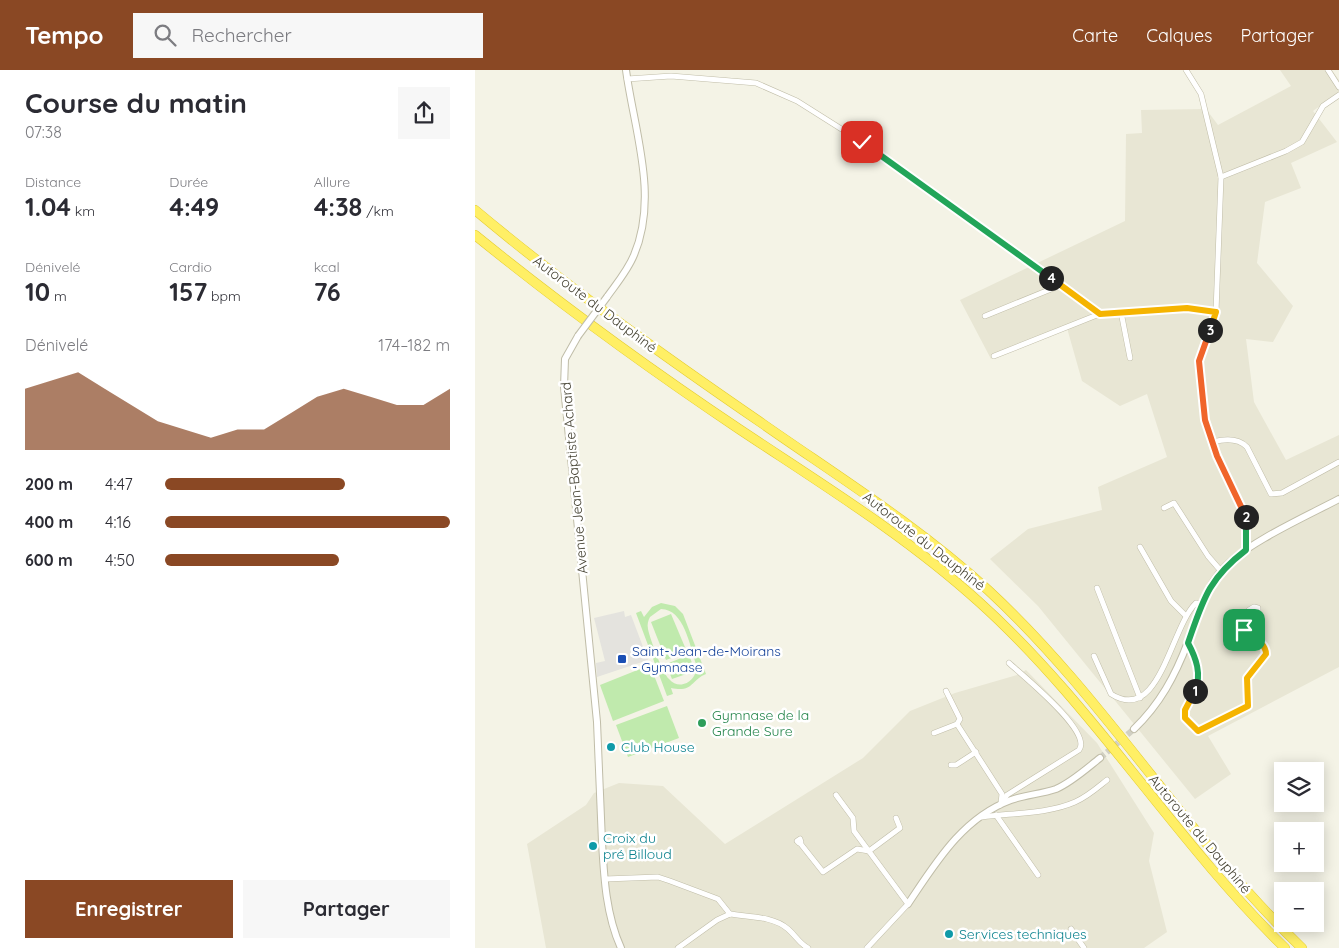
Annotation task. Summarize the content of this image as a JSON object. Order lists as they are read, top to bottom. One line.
{"streets":{"highway":["Autoroute du Dauphiné"],"street":["Avenue Jean-Baptiste Achard"]},"places":{"transit":["Saint-Jean-de-Moirans - Gymnase"],"other":["Gymnase de la Grande Sure","Club House","Croix du pré Billoud","Services techniques"]},"page":{"header":"Tempo","search":"Rechercher","nav":["Carte","Calques","Partager"],"heading":["Course du matin","07:38"],"stats":[["Distance","1.04 km"],["Durée","4:49"],["Allure","4:38 /km"],["Dénivelé","10 m"],["Cardio","157 bpm"],["kcal","76"]],"pins":["4","3","2","1"],"chart":["Dénivelé","174–182 m"],"list":[{"name":"200 m","note":"4:47"},{"name":"400 m","note":"4:16"},{"name":"600 m","note":"4:50"}],"map_buttons":["+","−"],"buttons":["Enregistrer","Partager"]}}
